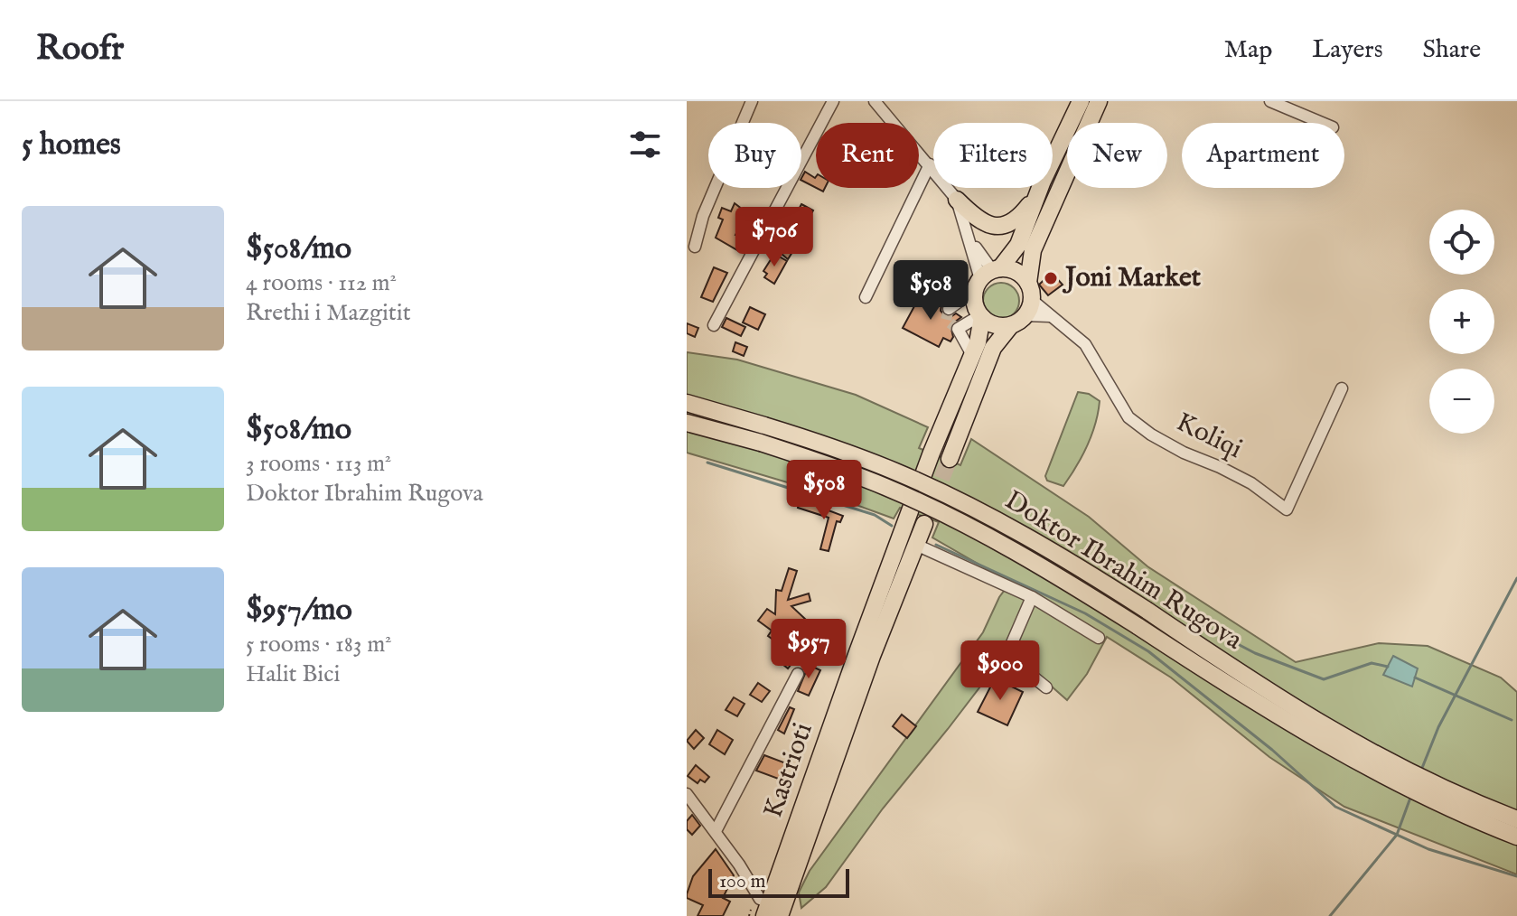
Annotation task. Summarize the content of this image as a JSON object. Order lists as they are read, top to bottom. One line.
{"streets":{"highway":["Doktor Ibrahim Rugova","Kastrioti"],"street":["Koliqi"]},"crossings":[["Koliqi","Kastrioti"]],"places":["Joni Market"],"scale_bar":"100 m","page":{"header":"Roofr","nav":["Map","Layers","Share"],"heading":"5 homes","chip":["Buy","Rent","Filters","New","Apartment"],"list":[{"name":"$508/mo","note":"4 rooms · 112 m² · Rrethi i Mazgitit"},{"name":"$508/mo","note":"3 rooms · 113 m² · Doktor Ibrahim Rugova"},{"name":"$957/mo","note":"5 rooms · 183 m² · Halit Bici"}],"price":["$706","$508","$508","$957","$900"],"map_buttons":["+","−"],"scale":"100 m"}}
